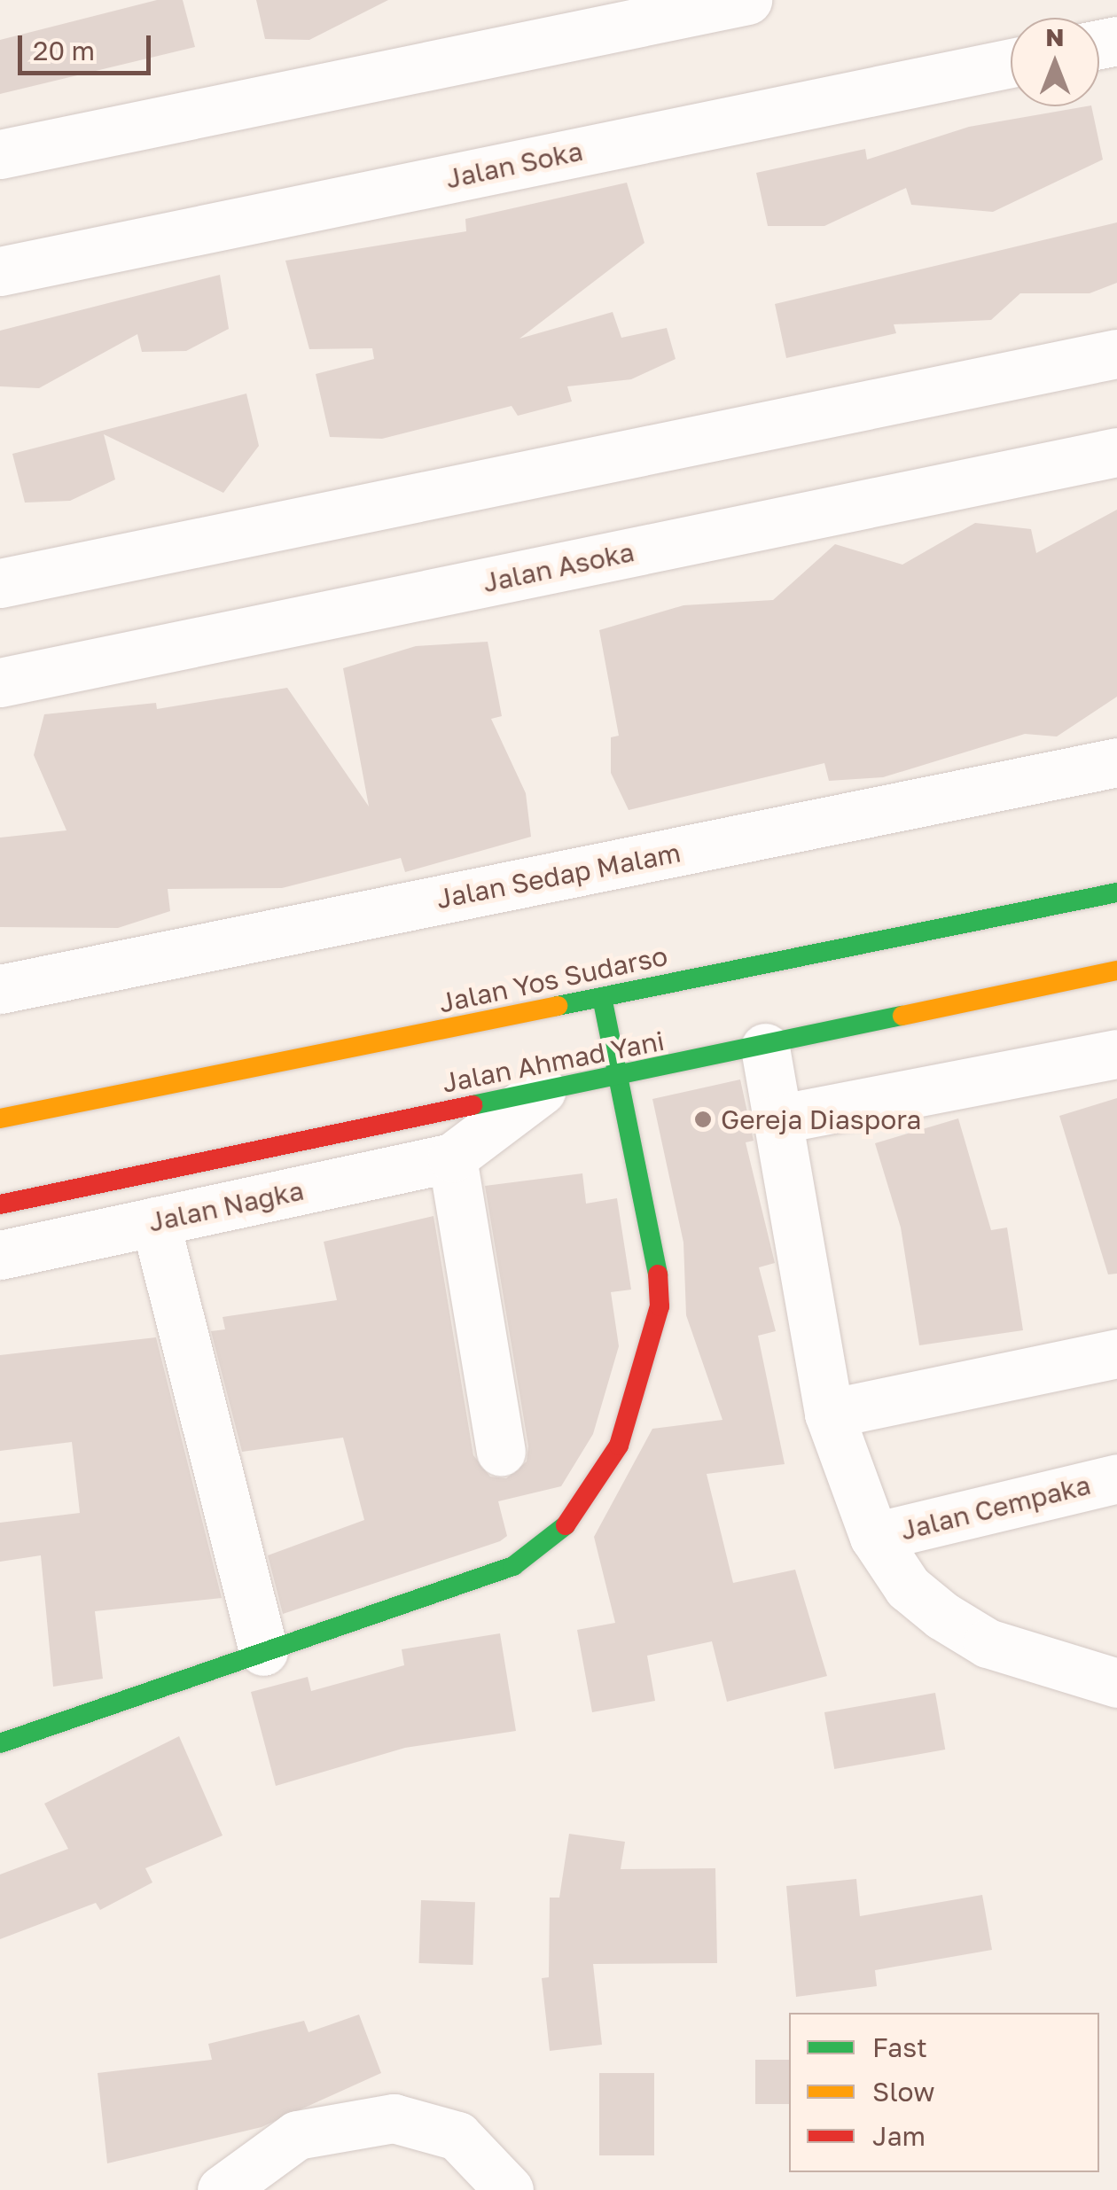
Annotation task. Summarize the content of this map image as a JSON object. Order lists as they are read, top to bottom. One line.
{"streets":{"main road":["Jalan Yos Sudarso","Jalan Ahmad Yani"],"street":["Jalan Soka","Jalan Asoka","Jalan Sedap Malam","Jalan Nagka","Jalan Cempaka"]},"places":["Gereja Diaspora"],"legend":["Fast","Slow","Jam"],"scale_bar":"20 m","north":"top"}
